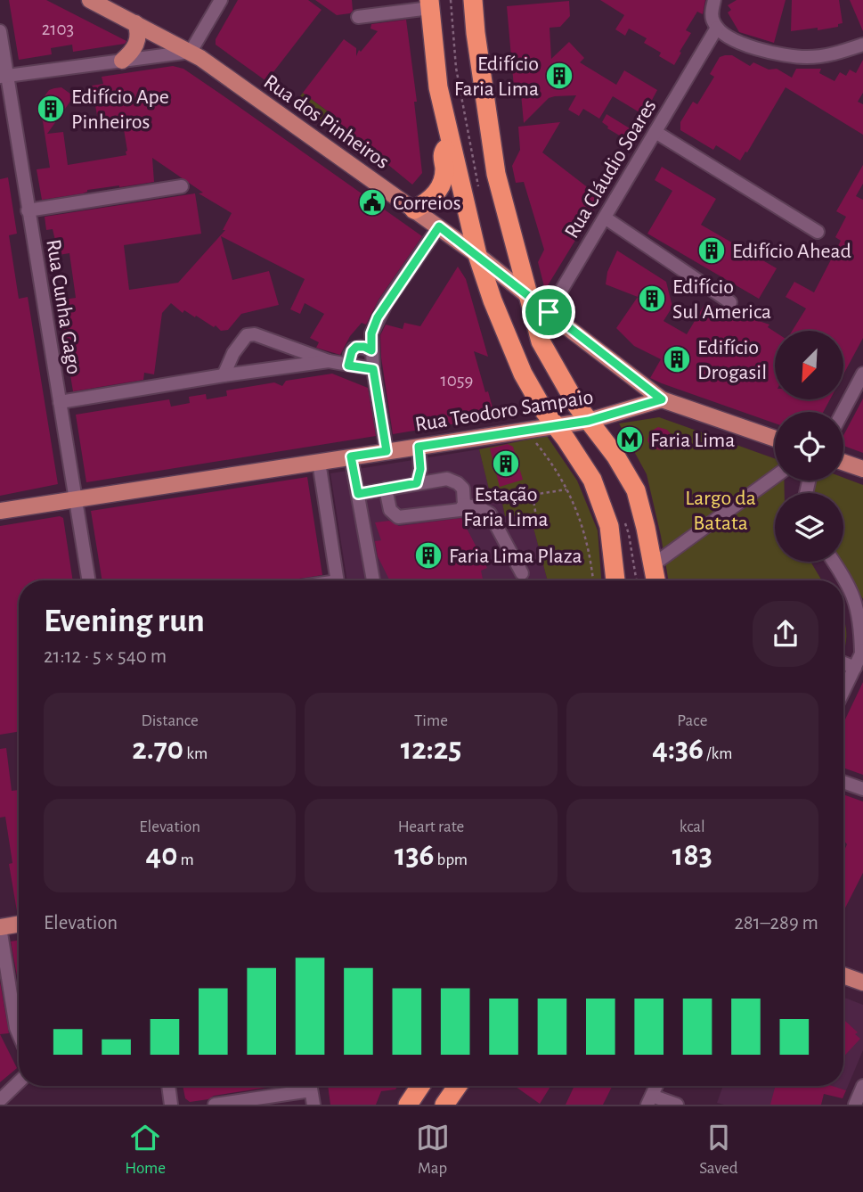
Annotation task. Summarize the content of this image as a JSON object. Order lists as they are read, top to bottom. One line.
{"streets":{"main road":["Rua dos Pinheiros","Rua Teodoro Sampaio"],"street":["Rua Cláudio Soares","Rua Cunha Gago"]},"crossings":[["Rua dos Pinheiros","Rua Cláudio Soares"],["Rua dos Pinheiros","Rua Teodoro Sampaio"],["Rua Cunha Gago","Rua Teodoro Sampaio"]],"parks":["Largo da Batata"],"places":{"building":["Edifício Faria Lima","Edifício Ape Pinheiros","Edifício Ahead","Edifício Sul America","Edifício Drogasil","Estação Faria Lima","Faria Lima Plaza"],"public building":["Correios"],"metro station":["Faria Lima"]},"house_numbers":["2103","1059"],"north":"bottom left","page":{"heading":["Evening run","21:12 · 5 × 540 m"],"stats":[["Distance","2.70 km"],["Time","12:25"],["Pace","4:36 /km"],["Elevation","40 m"],["Heart rate","136 bpm"],["kcal","183"]],"chart":["Elevation","281–289 m"],"tabs":["Home","Map","Saved"]}}
